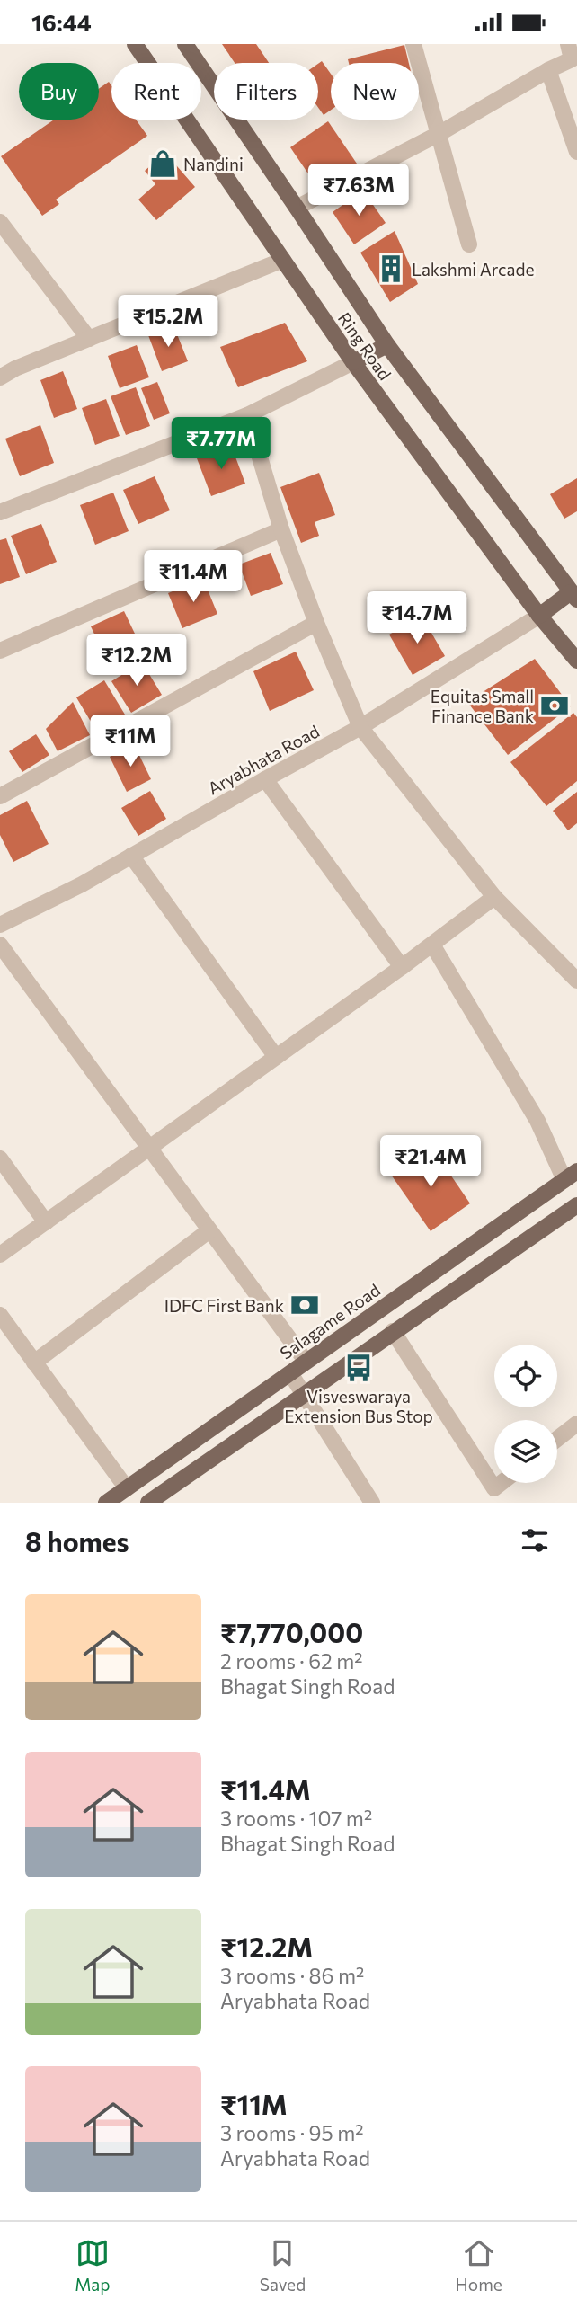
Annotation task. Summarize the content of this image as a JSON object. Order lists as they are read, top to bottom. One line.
{"streets":{"main road":["Ring Road","Salagame Road"],"street":["Aryabhata Road"]},"crossings":[["Ring Road","Aryabhata Road"]],"places":{"shop":["Nandini"],"building":["Lakshmi Arcade"],"bank":["Equitas Small Finance Bank","IDFC First Bank"],"bus stop":["Visveswaraya Extension Bus Stop"]},"page":{"status":"16:44","chip":["Buy","Rent","Filters","New"],"price":["₹7.63M","₹15.2M","₹7.77M","₹11.4M","₹14.7M","₹12.2M","₹11M","₹21.4M"],"heading":"8 homes","list":[{"name":"₹7,770,000","note":"2 rooms · 62 m² · Bhagat Singh Road"},{"name":"₹11.4M","note":"3 rooms · 107 m² · Bhagat Singh Road"},{"name":"₹12.2M","note":"3 rooms · 86 m² · Aryabhata Road"},{"name":"₹11M","note":"3 rooms · 95 m² · Aryabhata Road"}],"tabs":["Map","Saved","Home"]}}
